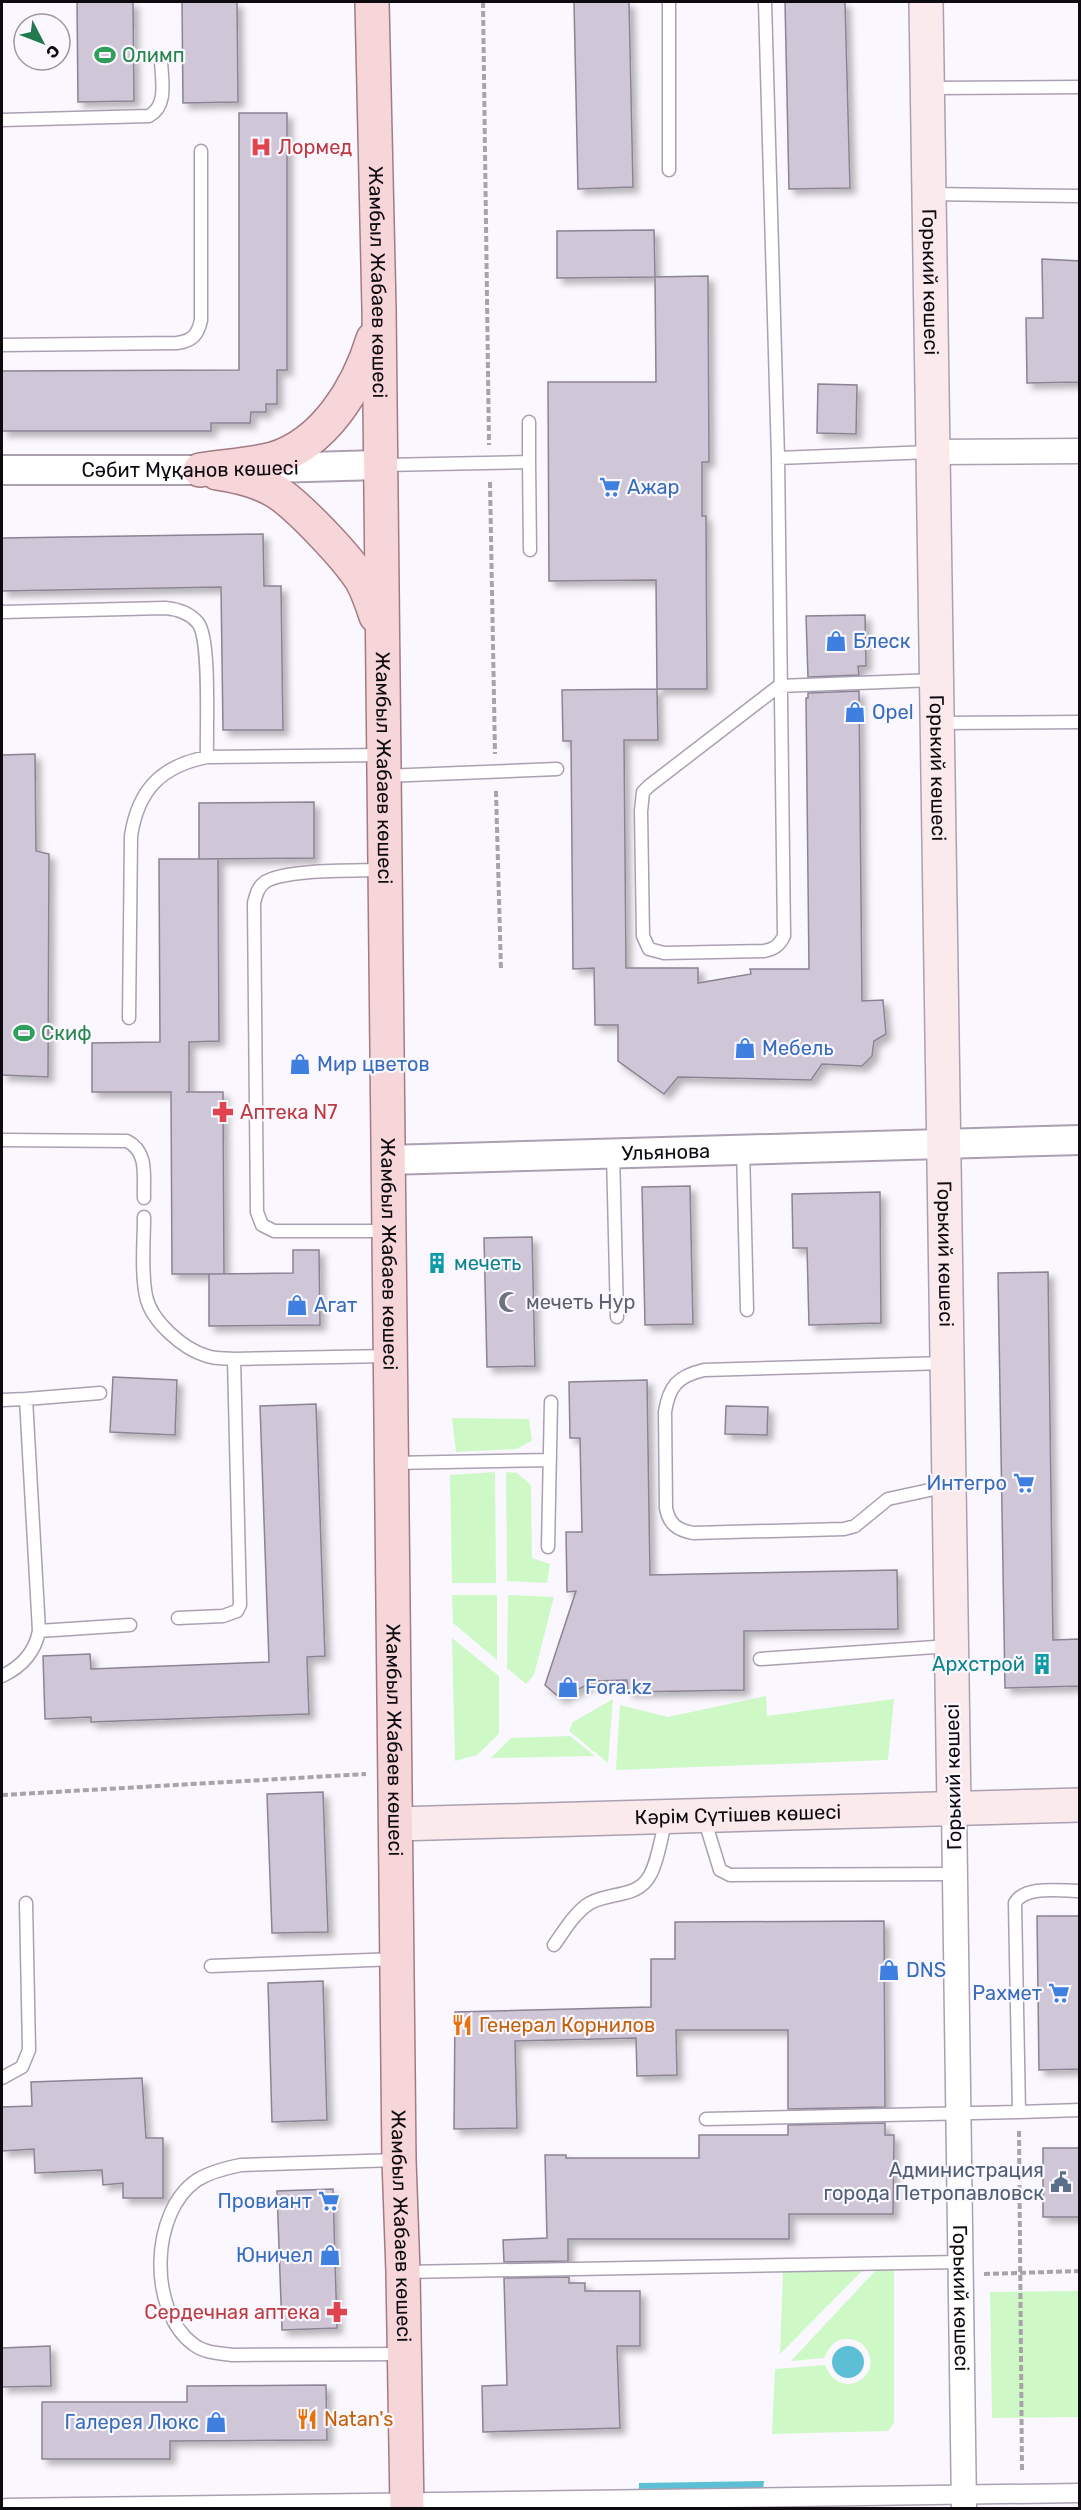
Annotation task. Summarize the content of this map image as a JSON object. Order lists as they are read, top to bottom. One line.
{"streets":{"main road":["Жамбыл Жабаев көшесі","Горький көшесі","Кәрім Сүтішев көшесі"],"street":["Сәбит Мұқанов көшесі","Ульянова"]},"crossings":[["Жамбыл Жабаев көшесі","Сәбит Мұқанов көшесі"],["Жамбыл Жабаев көшесі","Ульянова"],["Жамбыл Жабаев көшесі","Кәрім Сүтішев көшесі"],["Горький көшесі","Ульянова"],["Горький көшесі","Кәрім Сүтішев көшесі"]],"places":{"sports":["Олимп","Скиф"],"hospital":["Лормед"],"supermarket":["Ажар","Интегро","Рахмет","Провиант"],"shop":["Блеск","Opel","Мебель","Мир цветов","Агат","Fora.kz","DNS","Юничел","Галерея Люкс"],"pharmacy":["Аптека N7","Сердечная аптека"],"building":["мечеть","Архстрой"],"mosque":["мечеть Нур"],"restaurant":["Генерал Корнилов","Natan's"],"public building":["Администрация города Петропавловск"]},"north":"bottom right"}
